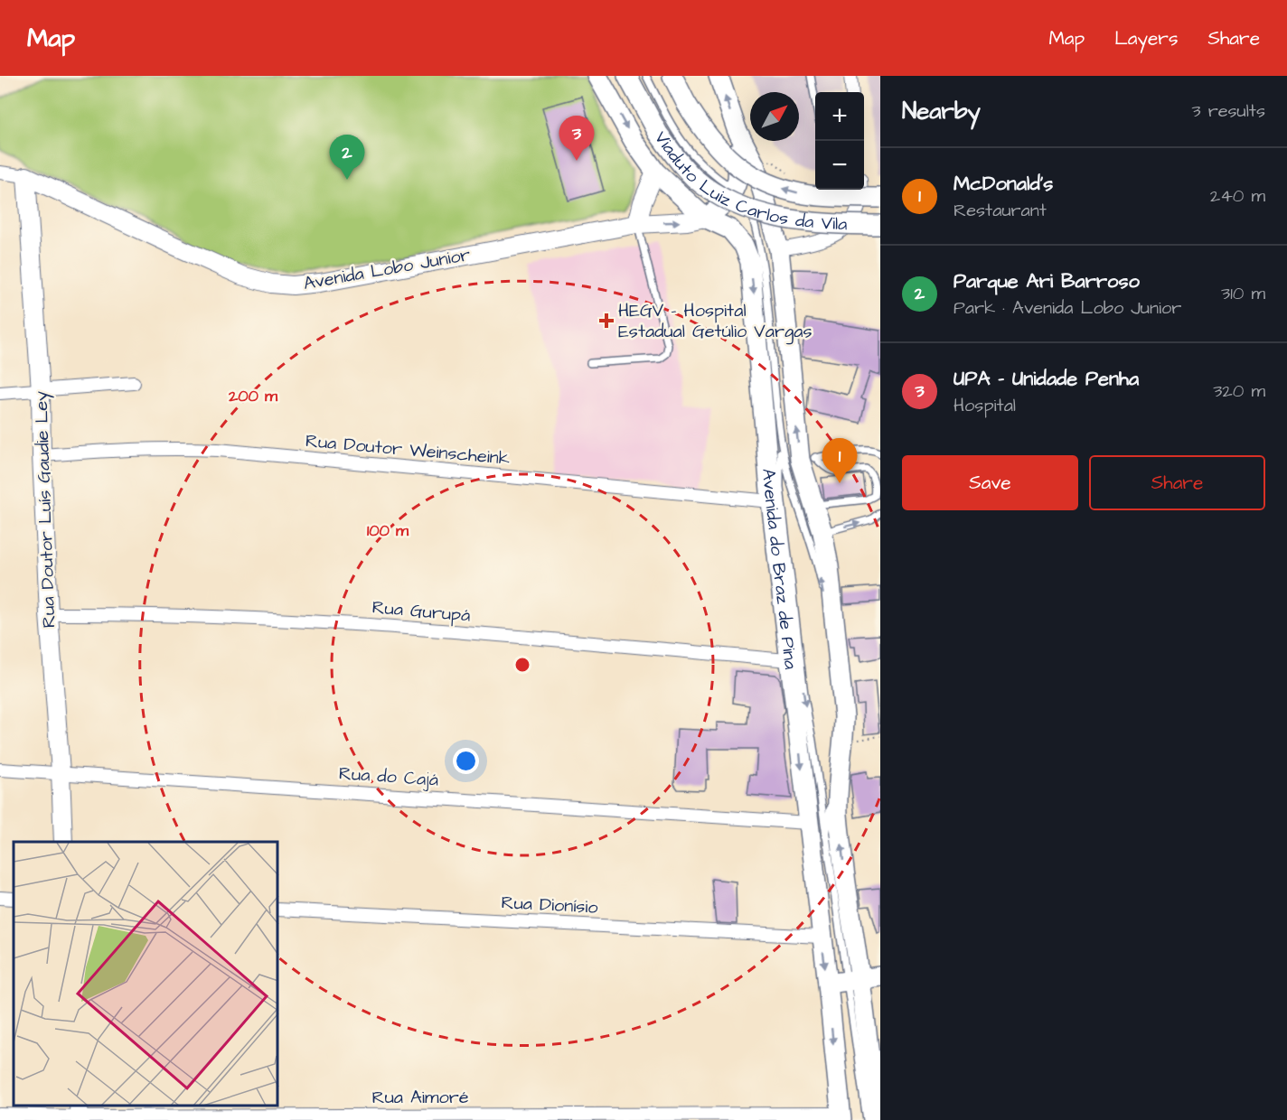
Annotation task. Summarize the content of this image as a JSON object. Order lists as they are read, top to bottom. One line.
{"streets":{"main road":["Viaduto Luiz Carlos da Vila","Avenida do Braz de Pina"],"street":["Avenida Lobo Junior","Rua Doutor Weinscheink","Rua Doutor Luís Gaudie Ley","Rua Gurupá","Rua do Cajá","Rua Dionísio","Rua Aimoré"]},"crossings":[["Avenida Lobo Junior","Rua Doutor Luís Gaudie Ley"],["Avenida Lobo Junior","Avenida do Braz de Pina"],["Rua Doutor Weinscheink","Rua Doutor Luís Gaudie Ley"],["Rua Doutor Weinscheink","Avenida do Braz de Pina"],["Rua Doutor Luís Gaudie Ley","Rua Gurupá"],["Rua Doutor Luís Gaudie Ley","Rua do Cajá"],["Avenida do Braz de Pina","Rua Gurupá"],["Avenida do Braz de Pina","Rua do Cajá"],["Avenida do Braz de Pina","Rua Dionísio"],["Avenida do Braz de Pina","Rua Aimoré"]],"places":{"health":["HEGV - Hospital Estadual Getúlio Vargas"]},"north":"top right","page":{"header":"Map","nav":["Map","Layers","Share"],"heading":["Nearby","3 results"],"map_buttons":["+","−"],"pins":["3","2","1"],"list":[{"mark":"1","name":"McDonald's","note":"Restaurant","value":"240 m"},{"mark":"2","name":"Parque Ari Barroso","note":"Park · Avenida Lobo Junior","value":"310 m"},{"mark":"3","name":"UPA - Unidade Penha","note":"Hospital","value":"320 m"}],"buttons":["Save","Share"]},"rings":["200 m","100 m"]}
